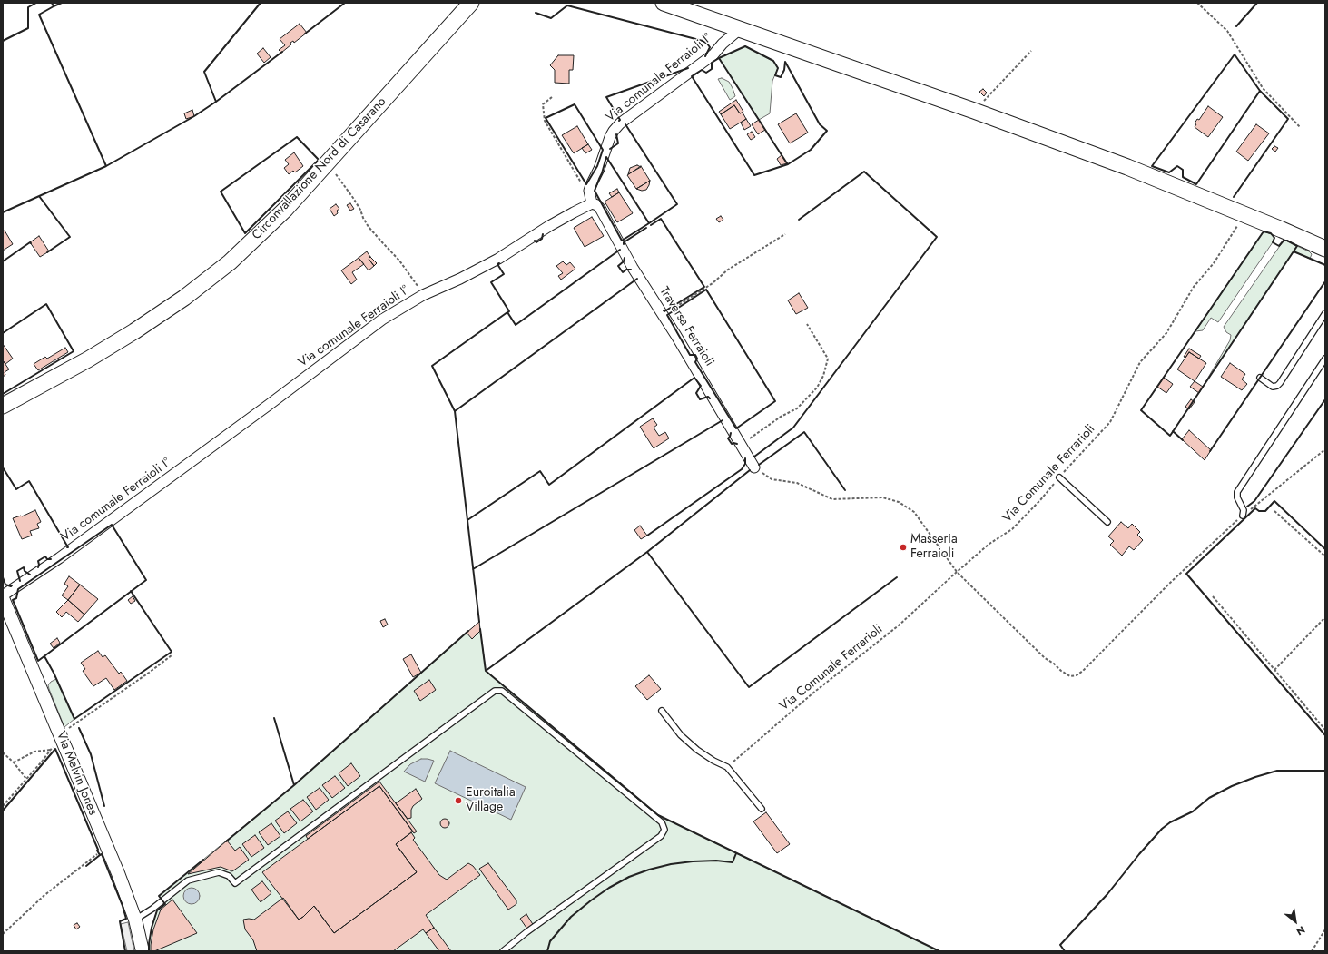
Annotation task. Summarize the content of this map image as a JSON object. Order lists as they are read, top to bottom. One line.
{"streets":{"main road":["Circonvallazione Nord di Casarano"],"street":["Via comunale Ferraioli I°","Traversa Ferraioli","Via Melvin Jones"],"path":["Via Comunale Ferrarioli"]},"crossings":[["Via comunale Ferraioli I°","Traversa Ferraioli"],["Via comunale Ferraioli I°","Via Melvin Jones"]],"places":["Masseria Ferraioli","Euroitalia Village"],"north":"bottom right"}
